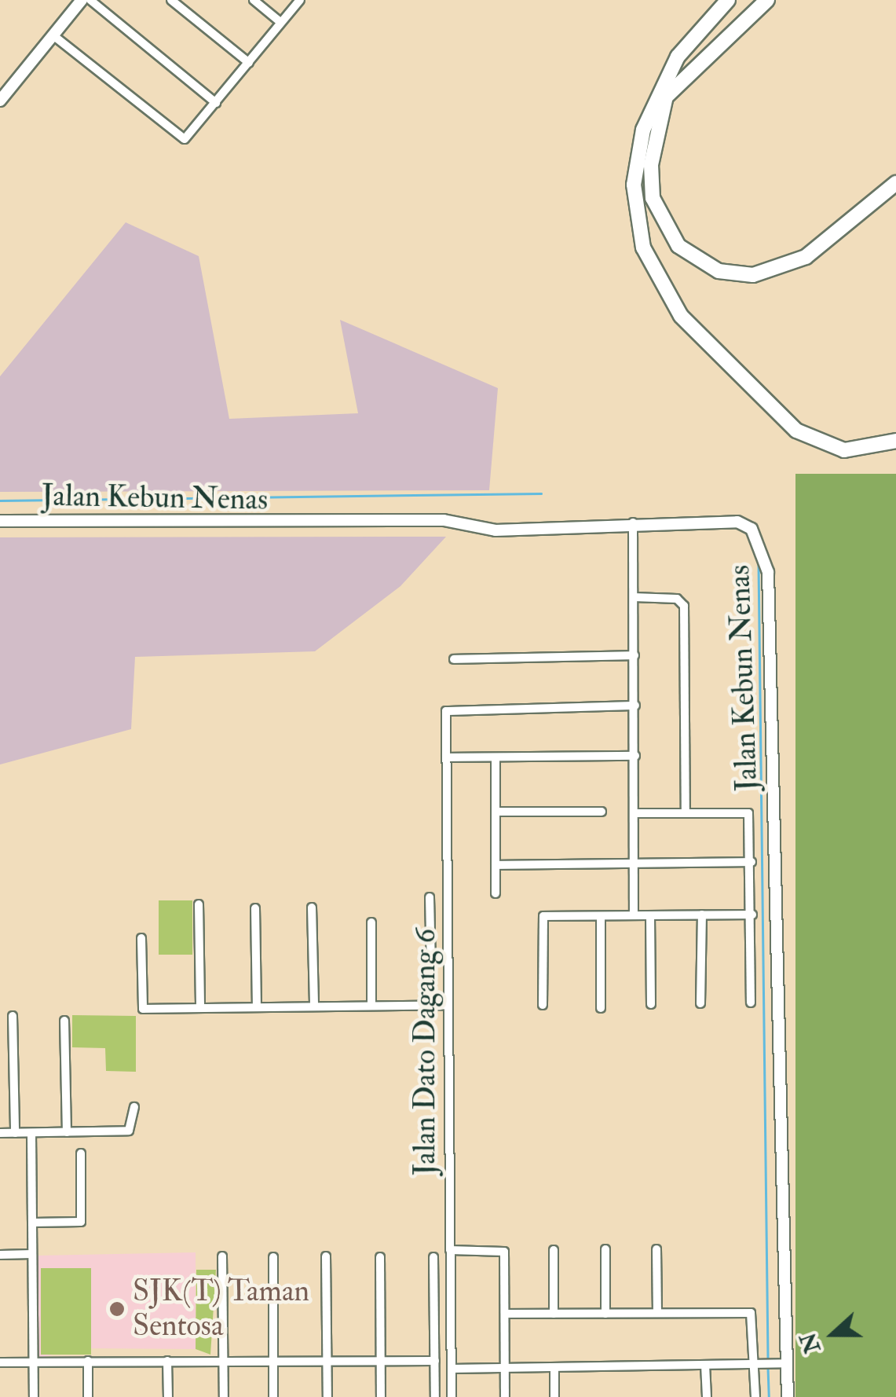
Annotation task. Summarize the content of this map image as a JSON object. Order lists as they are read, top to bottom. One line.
{"streets":{"street":["Jalan Kebun Nenas","Jalan Dato Dagang 6"]},"places":["SJK(T) Taman Sentosa"],"north":"left"}
